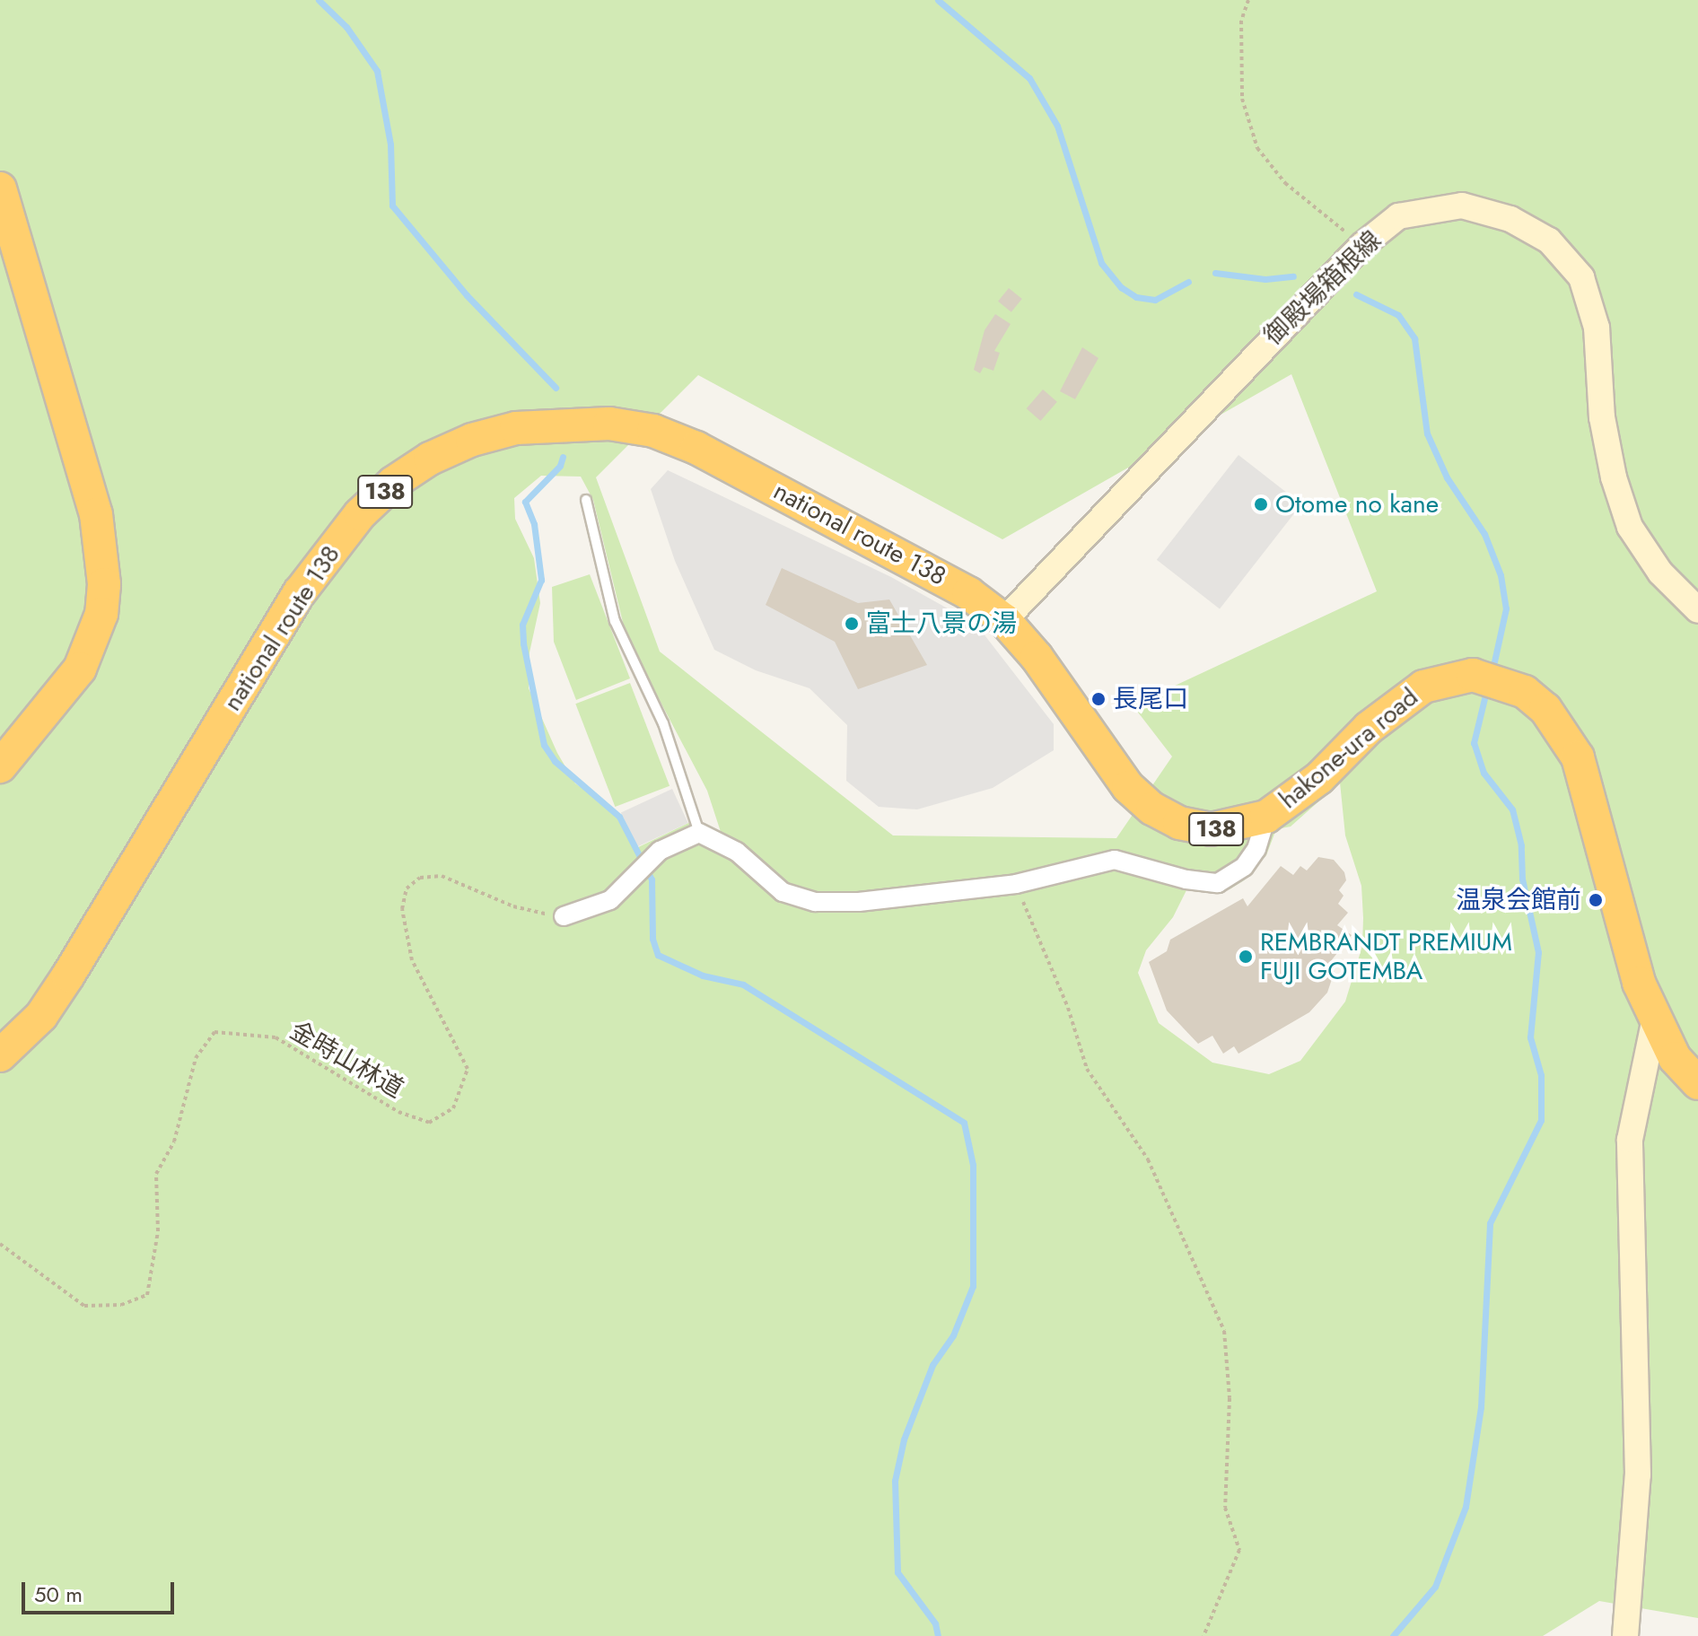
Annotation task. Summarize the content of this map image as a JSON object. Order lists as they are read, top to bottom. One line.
{"streets":{"highway":["138","national route 138","hakone-ura road"],"main road":["御殿場箱根線"],"path":["金時山林道"]},"crossings":[["御殿場箱根線","national route 138"],["御殿場箱根線","hakone-ura road"],["national route 138","hakone-ura road"]],"places":["Otome no kane","富士八景の湯","長尾口","温泉会館前","REMBRANDT PREMIUM FUJI GOTEMBA"],"scale_bar":"50 m"}
